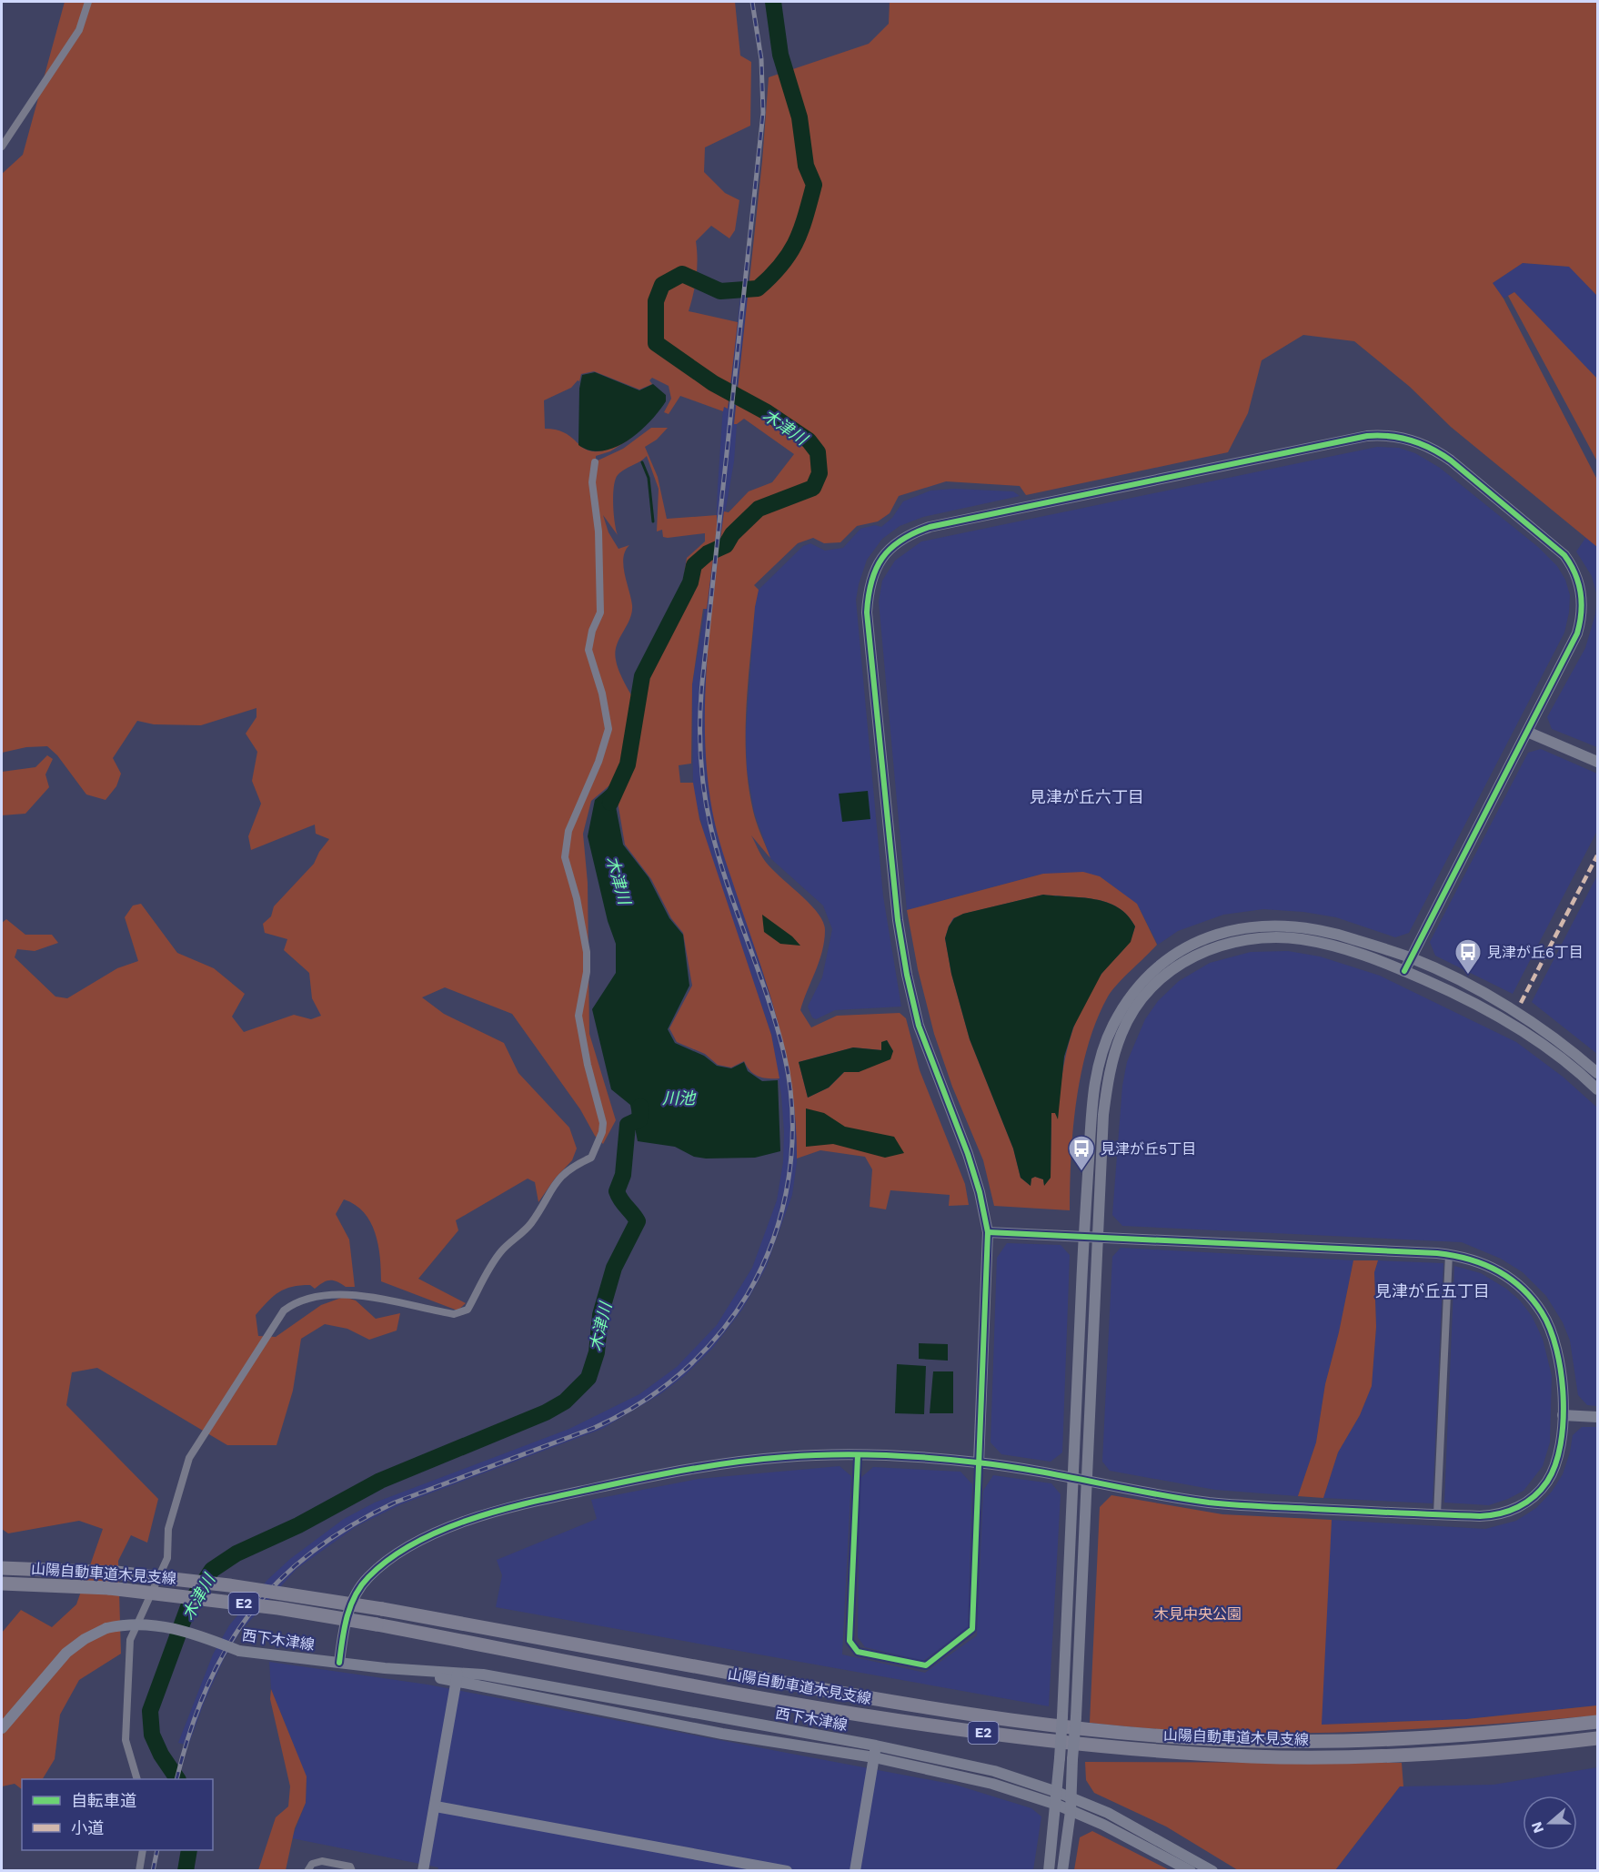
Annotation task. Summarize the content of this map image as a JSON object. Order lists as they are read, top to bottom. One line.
{"streets":{"highway":["山陽自動車道木見支線","E2"],"street":["西下木津線"]},"districts":["見津が丘六丁目","見津が丘五丁目"],"water":["木津川","川池"],"parks":["木見中央公園"],"places":{"bus stop":["見津が丘6丁目","見津が丘5丁目"]},"legend":["自転車道","小道"],"north":"left"}
